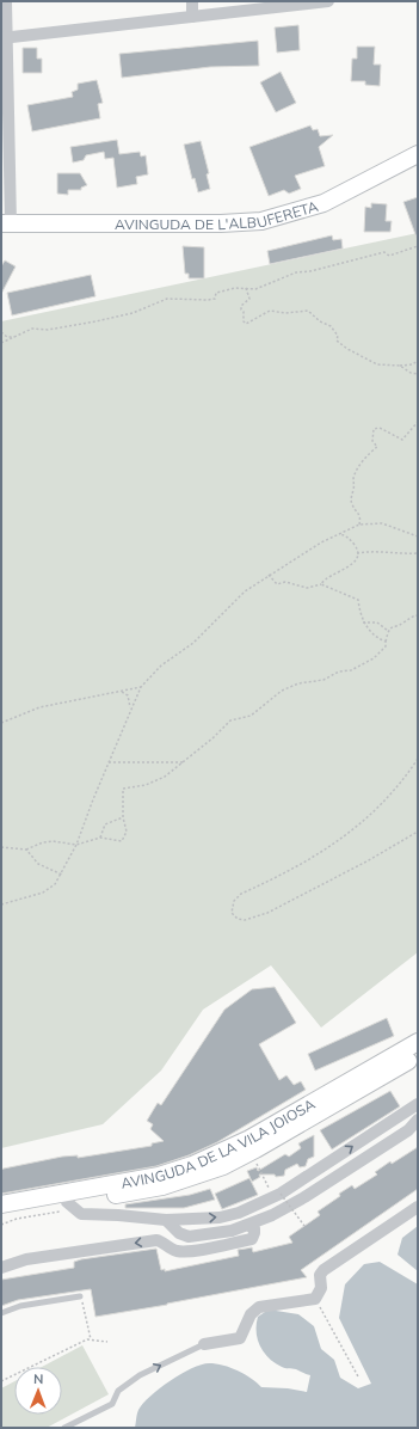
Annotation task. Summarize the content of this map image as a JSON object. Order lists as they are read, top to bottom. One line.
{"streets":{"main road":["AVINGUDA DE L'ALBUFERETA","AVINGUDA DE LA VILA JOIOSA"]},"north":"top"}
